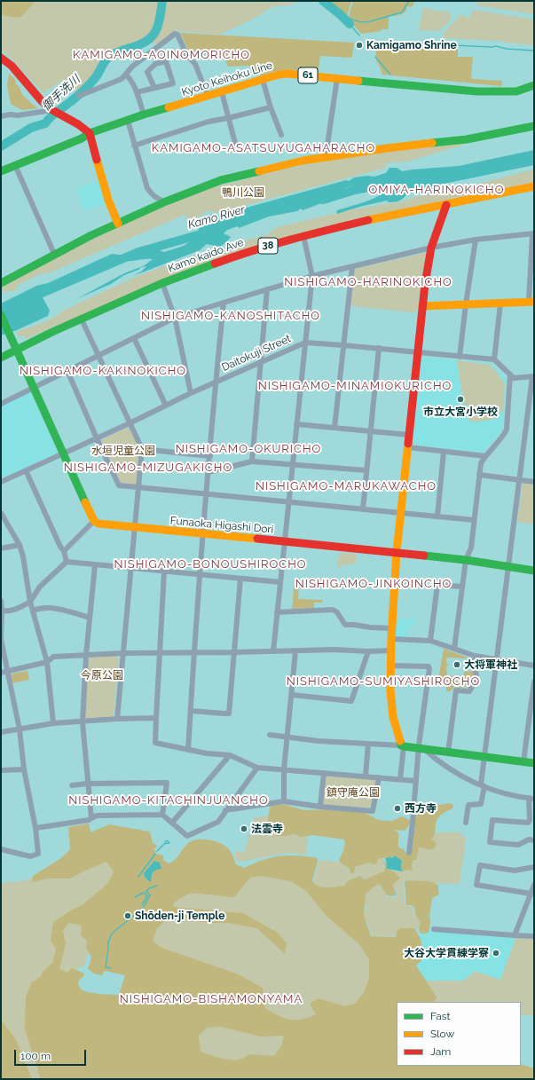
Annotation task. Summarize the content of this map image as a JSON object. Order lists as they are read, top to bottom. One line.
{"streets":{"street":["61","Kyoto Keihoku Line","38","Kamo kaido Ave","Daitokuji Street","Funaoka Higashi Dori"]},"districts":["KAMIGAMO-AOINOMORICHO","KAMIGAMO-ASATSUYUGAHARACHO","OMIYA-HARINOKICHO","NISHIGAMO-HARINOKICHO","NISHIGAMO-KANOSHITACHO","NISHIGAMO-KAKINOKICHO","NISHIGAMO-MINAMIOKURICHO","NISHIGAMO-OKURICHO","NISHIGAMO-MIZUGAKICHO","NISHIGAMO-MARUKAWACHO","NISHIGAMO-BONOUSHIROCHO","NISHIGAMO-JINKOINCHO","NISHIGAMO-SUMIYASHIROCHO","NISHIGAMO-KITACHINJUANCHO","NISHIGAMO-BISHAMONYAMA"],"water":["御手洗川","Kamo River"],"parks":["鴨川公園","水垣児童公園","今原公園","鎮守庵公園"],"places":["Kamigamo Shrine","市立大宮小学校","大将軍神社","西方寺","法雲寺","Shōden-ji Temple","大谷大学貫練学寮"],"legend":["Fast","Slow","Jam"],"scale_bar":"100 m"}
